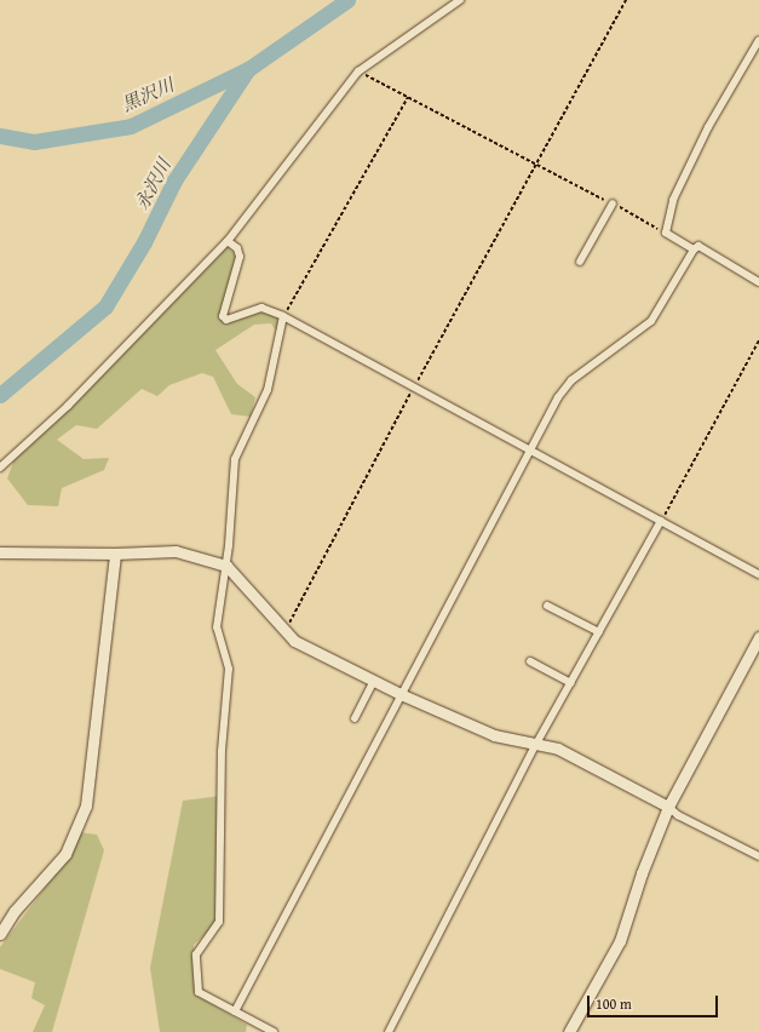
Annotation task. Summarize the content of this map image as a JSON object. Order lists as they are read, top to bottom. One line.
{"water":["黒沢川","永沢川"],"scale_bar":"100 m"}
